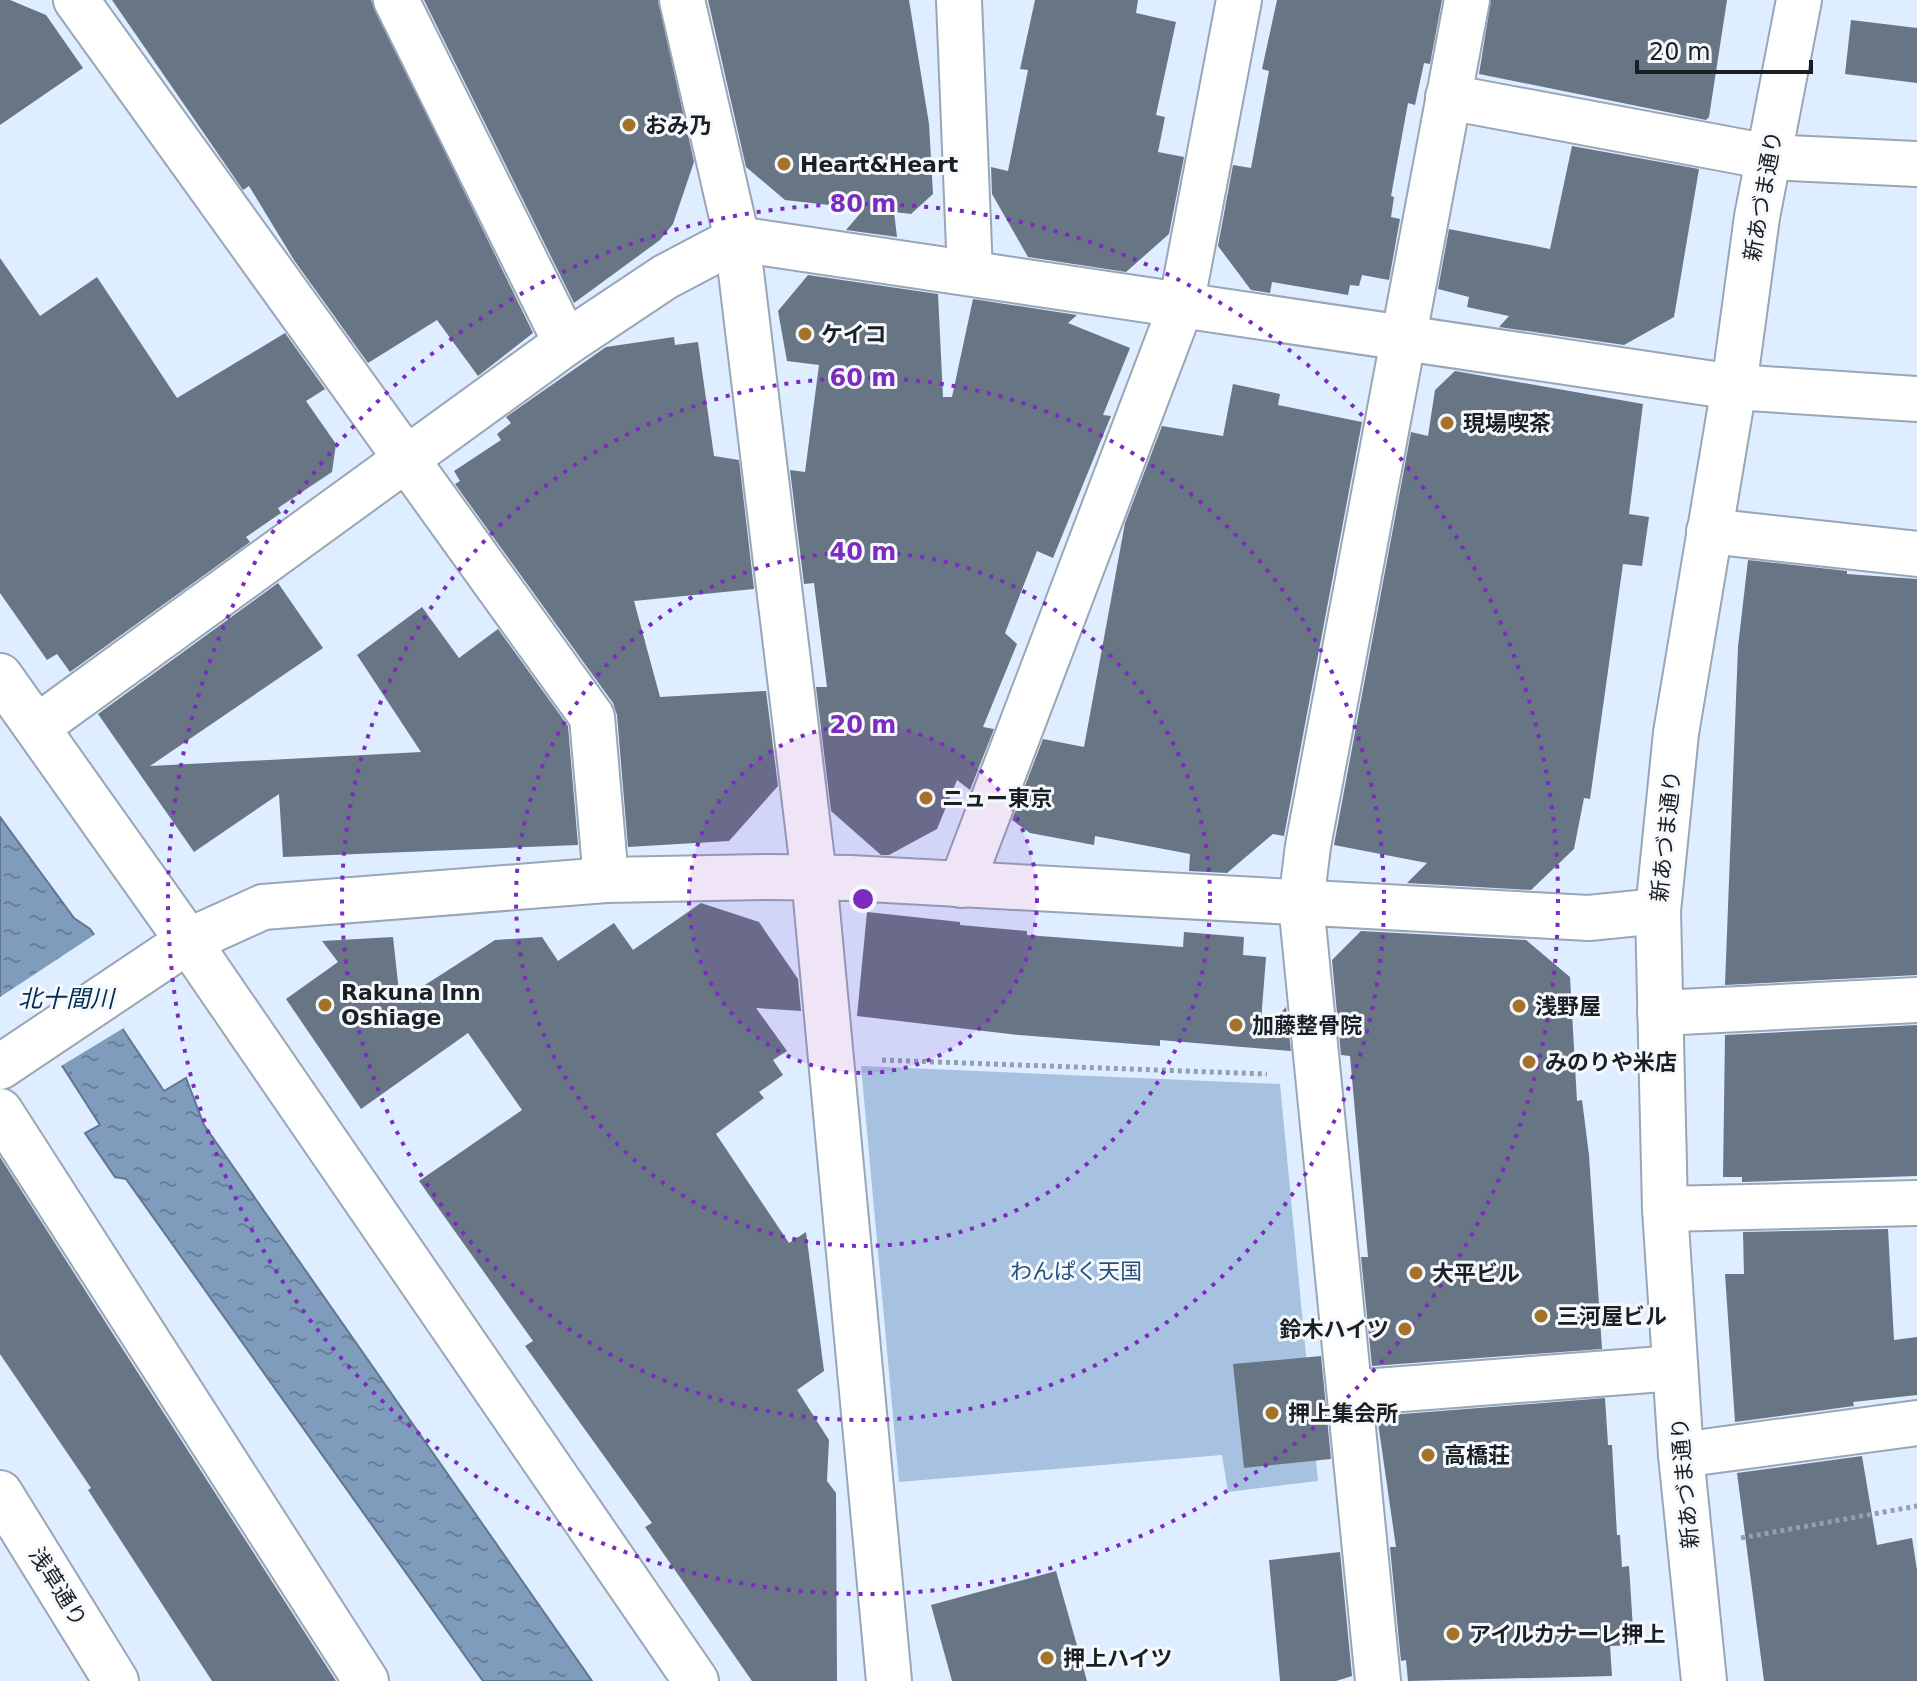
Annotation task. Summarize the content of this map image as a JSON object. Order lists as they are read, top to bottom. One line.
{"streets":{"street":["新あづま通り","浅草通り"]},"water":["北十間川"],"parks":["わんぱく天国"],"places":["おみ乃","Heart&Heart","ケイコ","現場喫茶","ニュー東京","Rakuna Inn Oshiage","浅野屋","加藤整骨院","みのりや米店","大平ビル","三河屋ビル","鈴木ハイツ","押上集会所","高橋荘","アイルカナーレ押上","押上ハイツ"],"scale_bar":"20 m","rings":["80 m","60 m","40 m","20 m"]}
